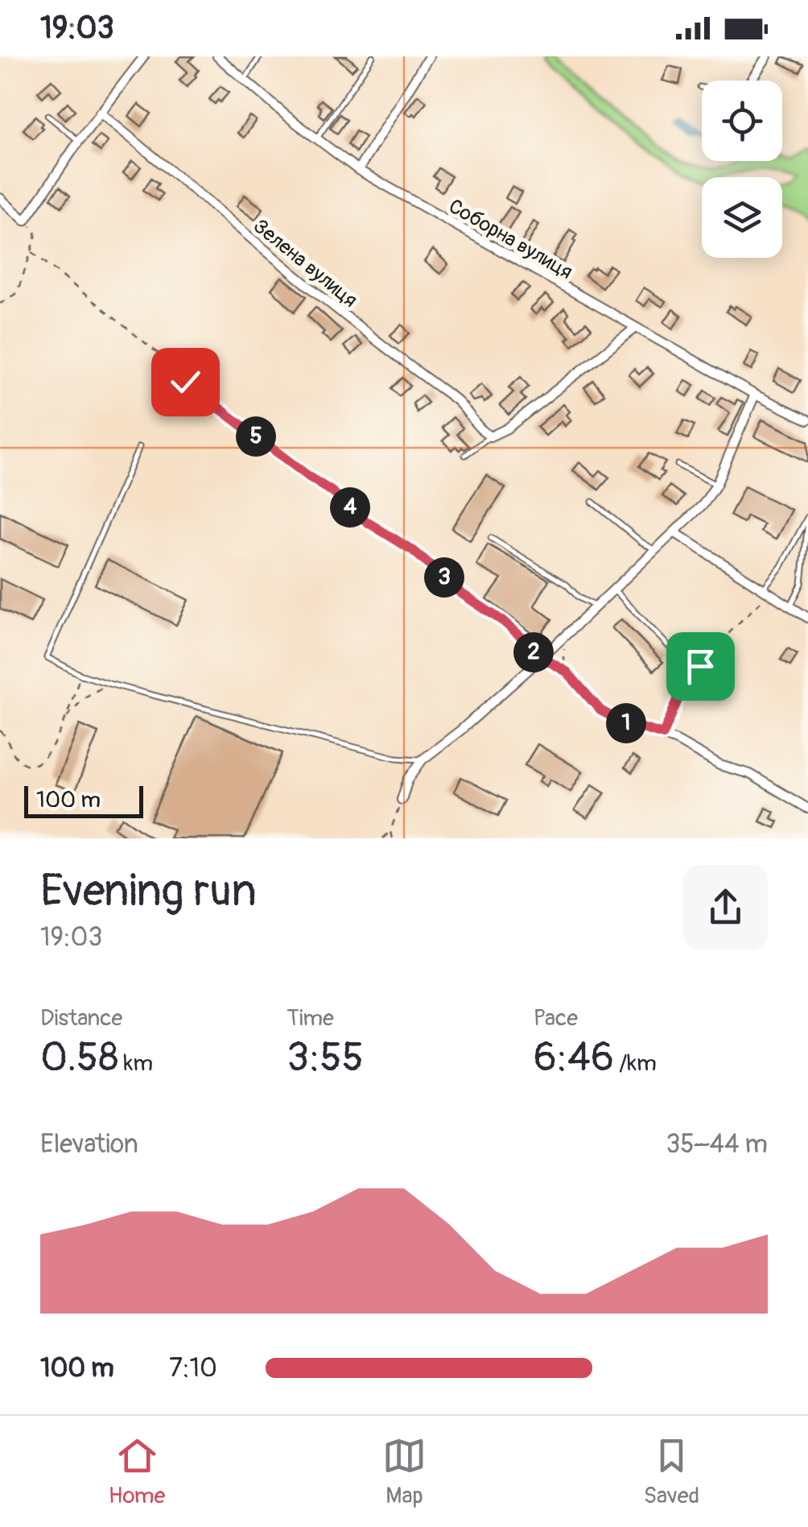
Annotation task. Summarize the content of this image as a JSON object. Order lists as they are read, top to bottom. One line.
{"streets":{"street":["Соборна вулиця","Зелена вулиця"]},"scale_bar":"100 m","page":{"status":"19:03","pins":["5","4","3","2","1"],"scale":"100 m","heading":["Evening run","19:03"],"stats":[["Distance","0.58 km"],["Time","3:55"],["Pace","6:46 /km"]],"chart":["Elevation","35–44 m"],"list":[{"name":"100 m","note":"7:10"}],"tabs":["Home","Map","Saved"]}}
